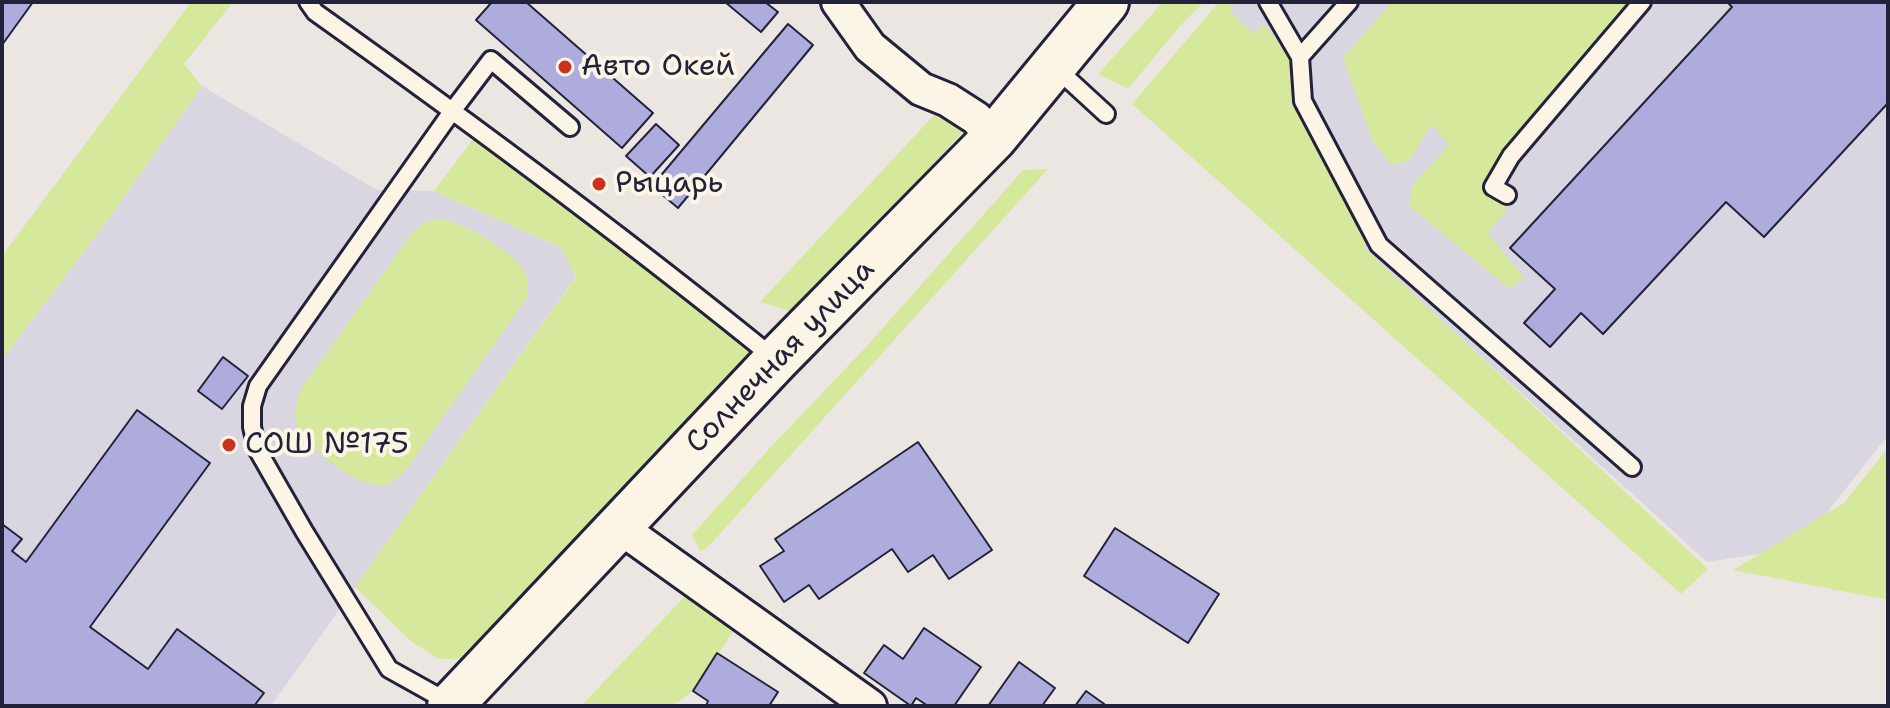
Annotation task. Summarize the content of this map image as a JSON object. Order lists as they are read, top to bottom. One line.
{"streets":{"main road":["Солнечная улица"]},"places":["Авто Окей","Рыцарь","СОШ №175"]}
